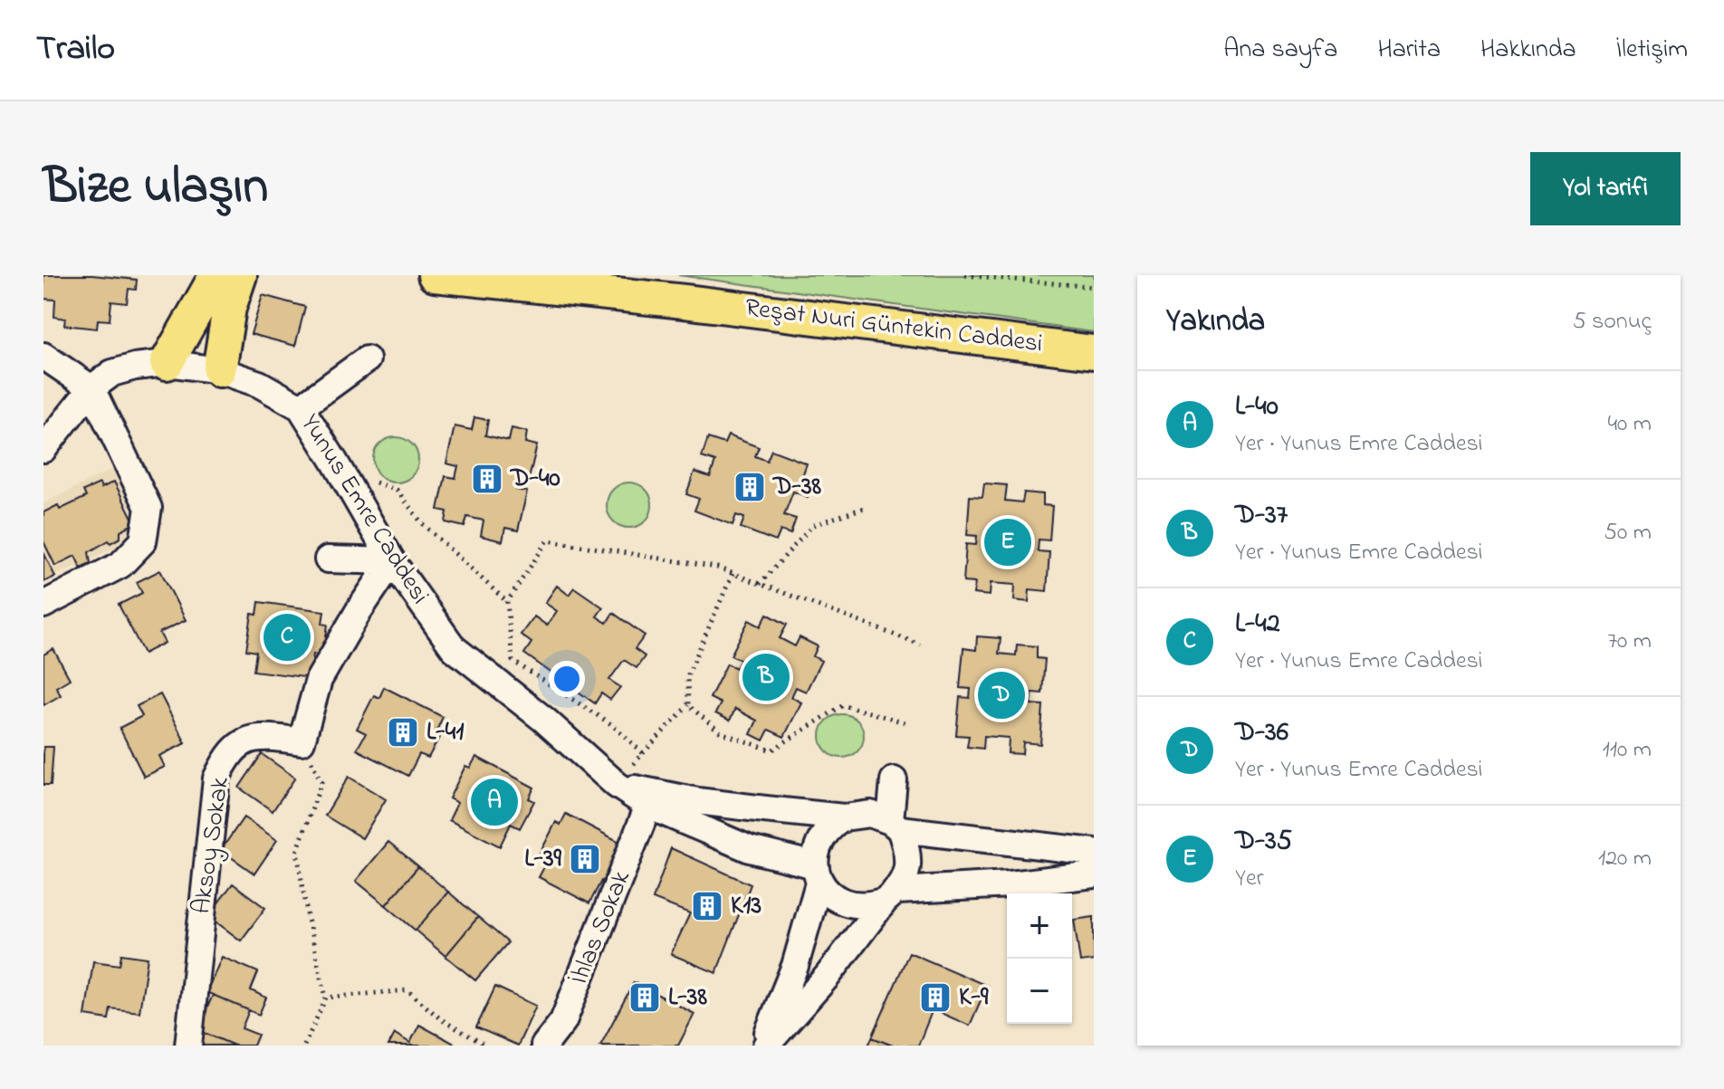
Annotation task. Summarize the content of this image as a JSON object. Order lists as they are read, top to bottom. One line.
{"streets":{"main road":["Reşat Nuri Güntekin Caddesi"],"street":["Yunus Emre Caddesi","Aksoy Sokak","İhlas Sokak"]},"crossings":[["Yunus Emre Caddesi","İhlas Sokak"]],"places":{"building":["D-40","D-38","L-41","L-39","K13","L-38","K-9"]},"page":{"header":"Trailo","nav":["Ana sayfa","Harita","Hakkında","İletişim"],"title":"Bize ulaşın","buttons":"Yol tarifi","heading":["Yakında","5 sonuç"],"list":[{"mark":"A","name":"L-40","note":"Yer · Yunus Emre Caddesi","value":"40 m"},{"mark":"B","name":"D-37","note":"Yer · Yunus Emre Caddesi","value":"50 m"},{"mark":"C","name":"L-42","note":"Yer · Yunus Emre Caddesi","value":"70 m"},{"mark":"D","name":"D-36","note":"Yer · Yunus Emre Caddesi","value":"110 m"},{"mark":"E","name":"D-35","note":"Yer","value":"120 m"}],"pins":["E","C","B","D","A"],"map_buttons":["+","−"]}}
